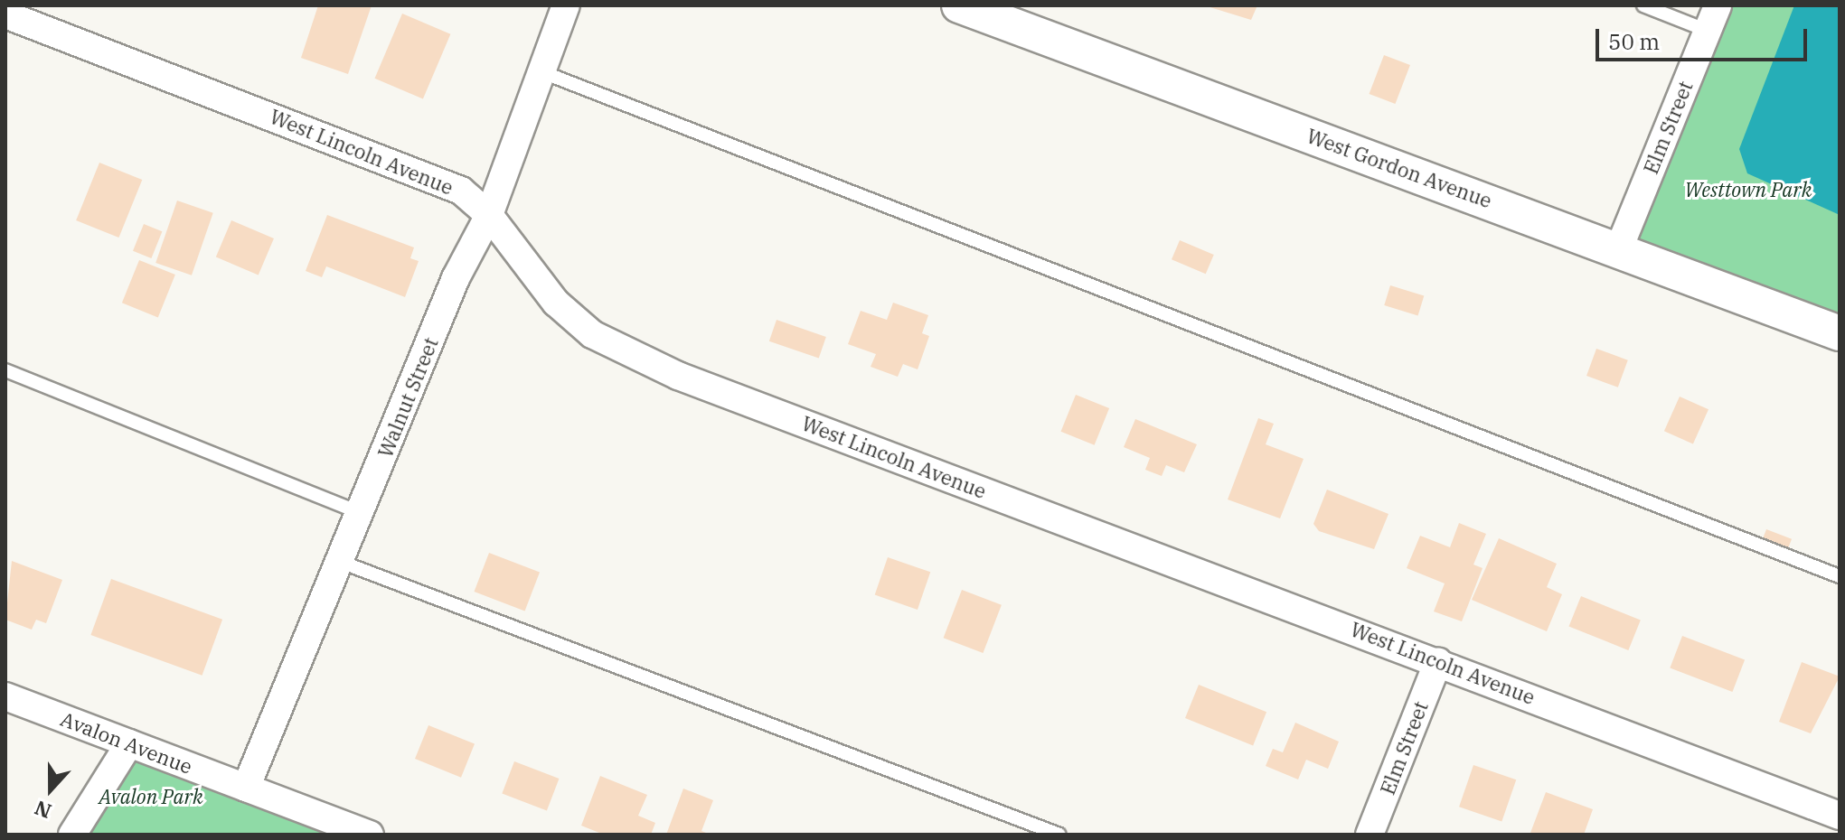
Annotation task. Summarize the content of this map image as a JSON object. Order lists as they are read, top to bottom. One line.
{"streets":{"street":["Elm Street","West Lincoln Avenue","West Gordon Avenue","Walnut Street","Avalon Avenue"]},"crossings":[["Elm Street","West Lincoln Avenue"],["Elm Street","West Gordon Avenue"],["West Lincoln Avenue","Walnut Street"],["Walnut Street","Avalon Avenue"]],"parks":["Westtown Park","Avalon Park"],"scale_bar":"50 m","north":"bottom"}
